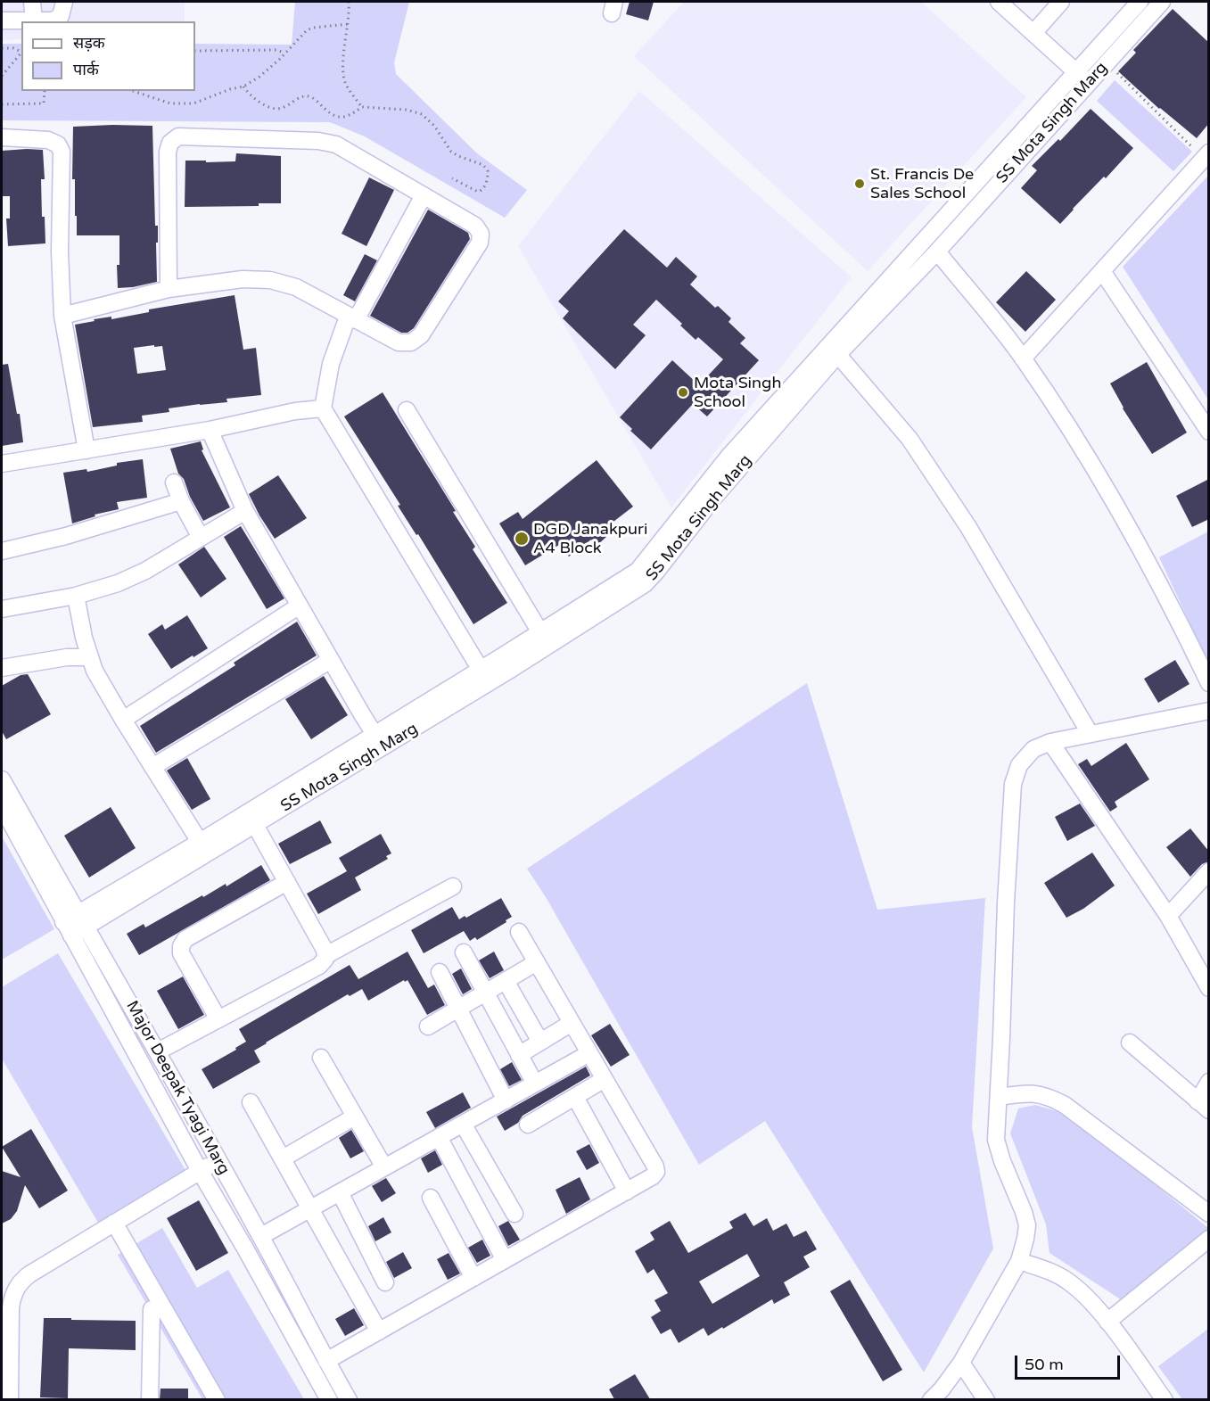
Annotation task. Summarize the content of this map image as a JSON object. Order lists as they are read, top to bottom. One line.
{"streets":{"street":["SS Mota Singh Marg","Major Deepak Tyagi Marg"]},"crossings":[["SS Mota Singh Marg","Major Deepak Tyagi Marg"]],"places":["St. Francis De Sales School","Mota Singh School","DGD Janakpuri A4 Block"],"legend":["सड़क","पार्क"],"scale_bar":"50 m"}
